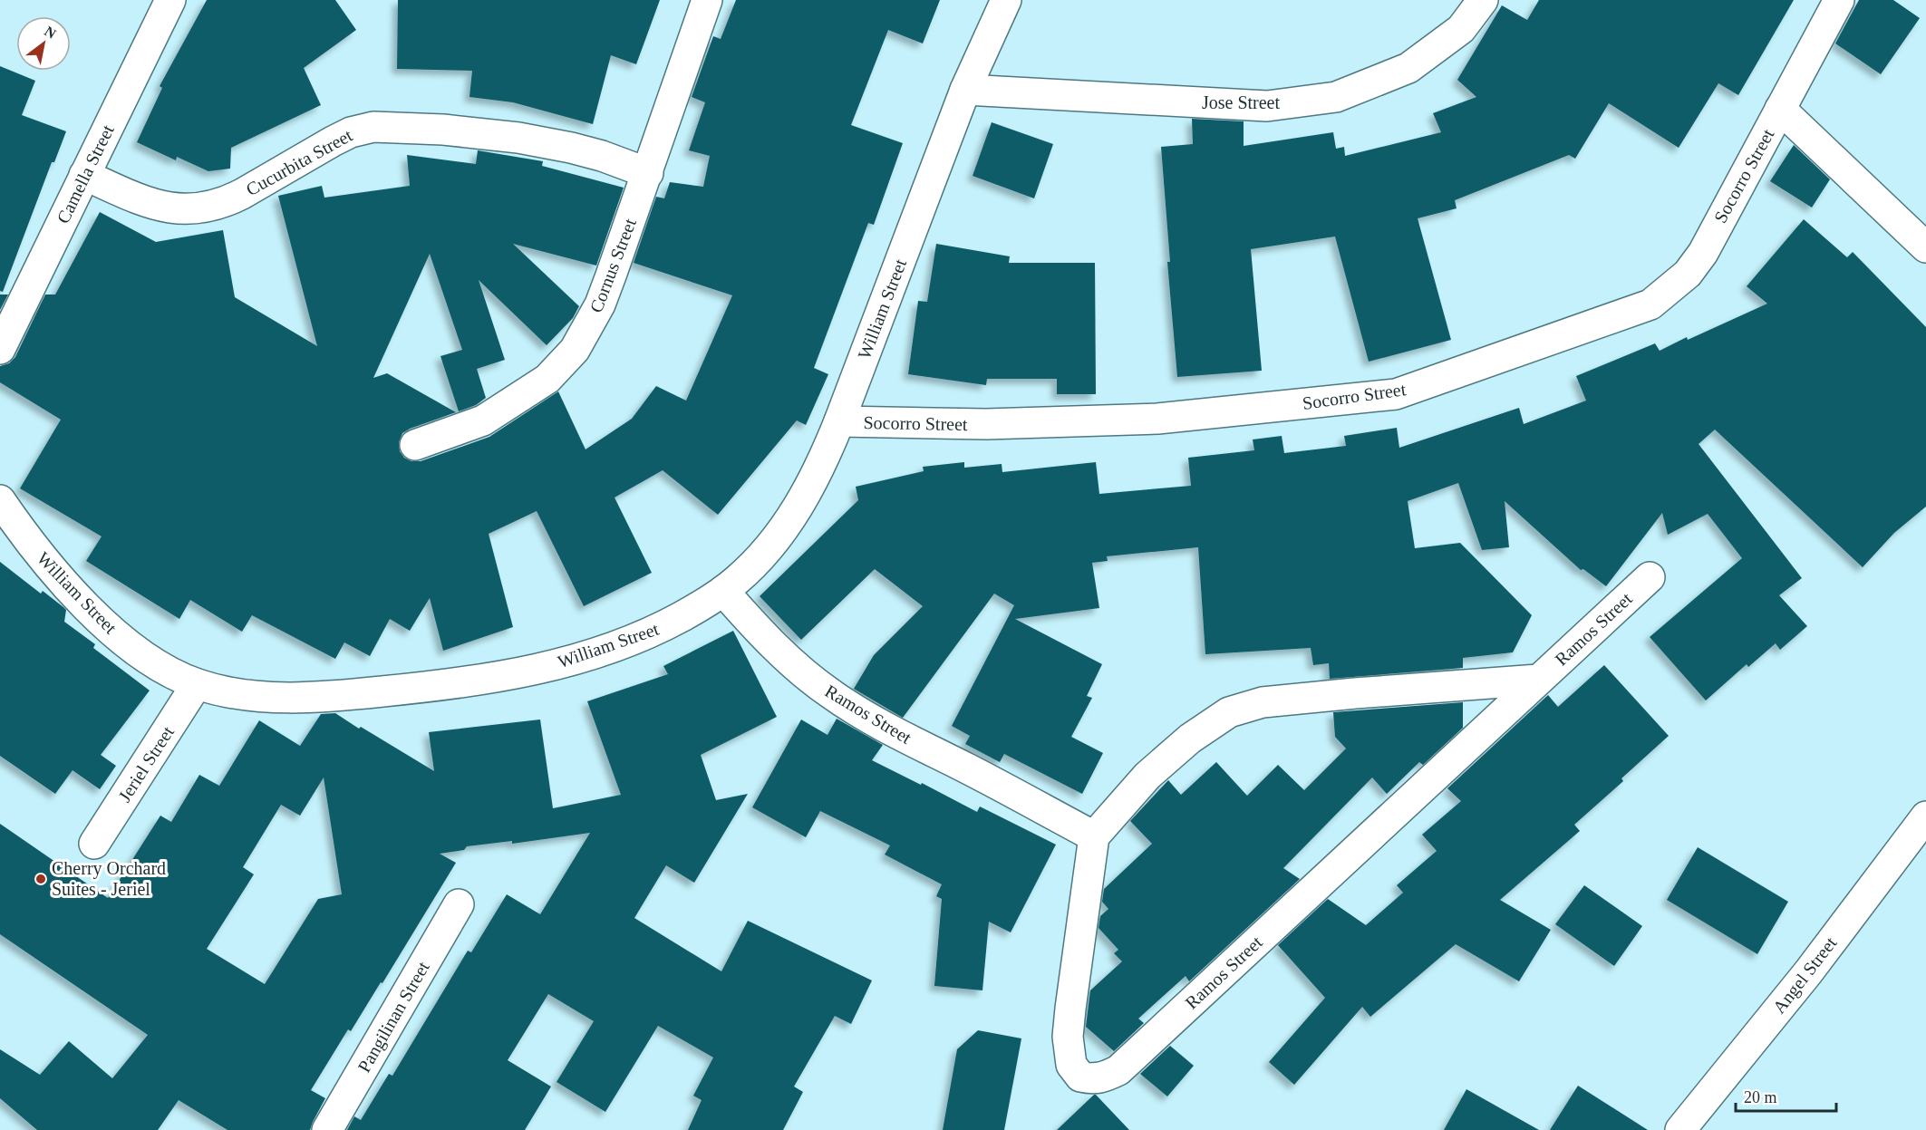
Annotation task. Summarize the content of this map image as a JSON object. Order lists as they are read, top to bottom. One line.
{"streets":{"street":["Jose Street","Cucurbita Street","Camella Street","Socorro Street","Cornus Street","William Street","Ramos Street","Jeriel Street","Angel Street","Pangilinan Street"]},"crossings":[["Jose Street","William Street"],["Cucurbita Street","Camella Street"],["Cucurbita Street","Cornus Street"],["Socorro Street","William Street"],["William Street","Ramos Street"],["William Street","Jeriel Street"]],"places":["Cherry Orchard Suites - Jeriel"],"scale_bar":"20 m","north":"top right"}
